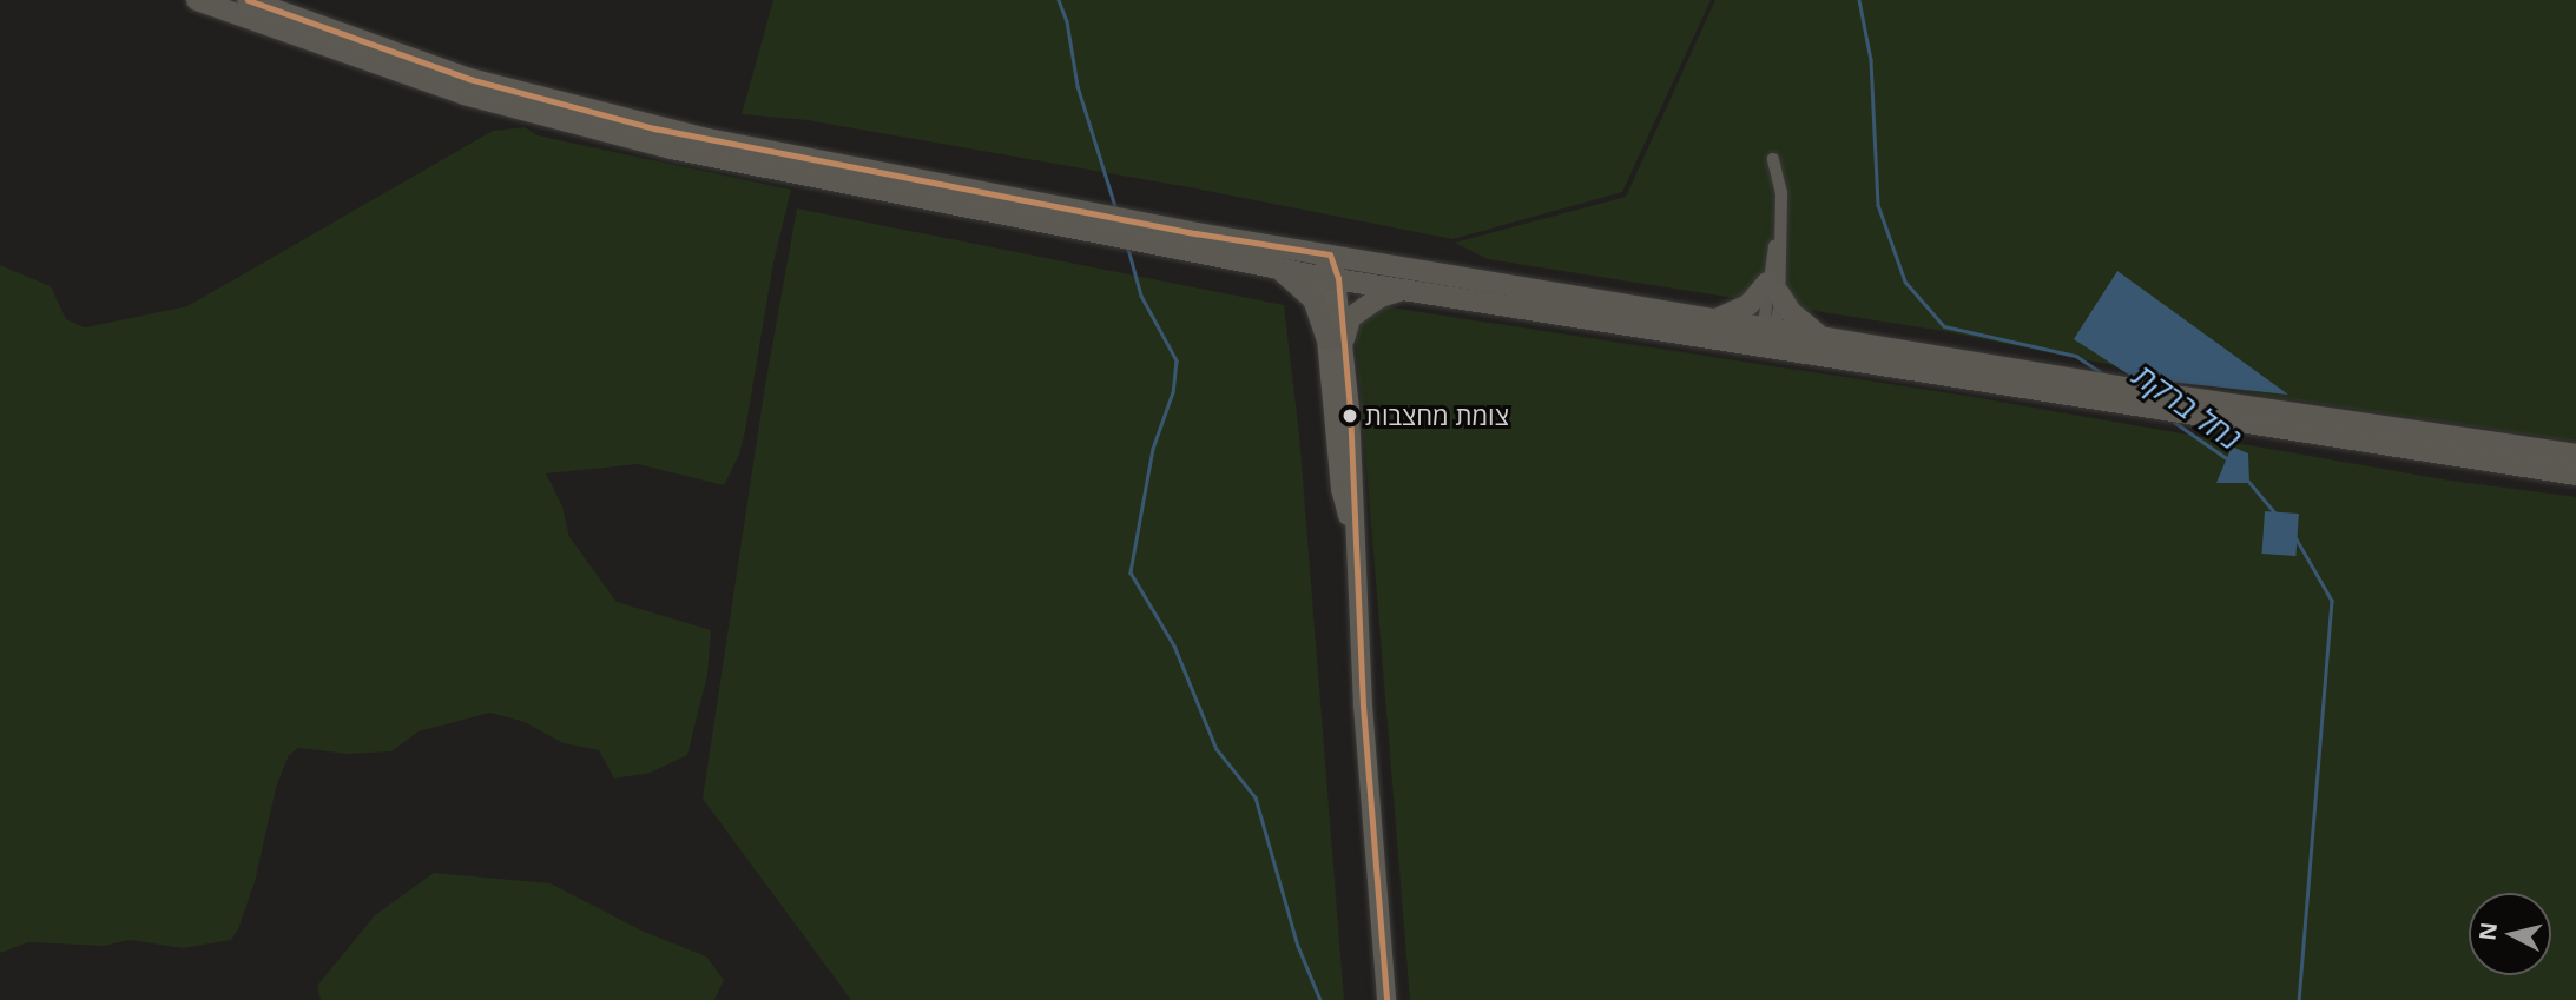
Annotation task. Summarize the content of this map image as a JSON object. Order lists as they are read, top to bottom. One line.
{"water":["נחל ברקת"],"places":["צומת מחצבות"],"north":"left"}
